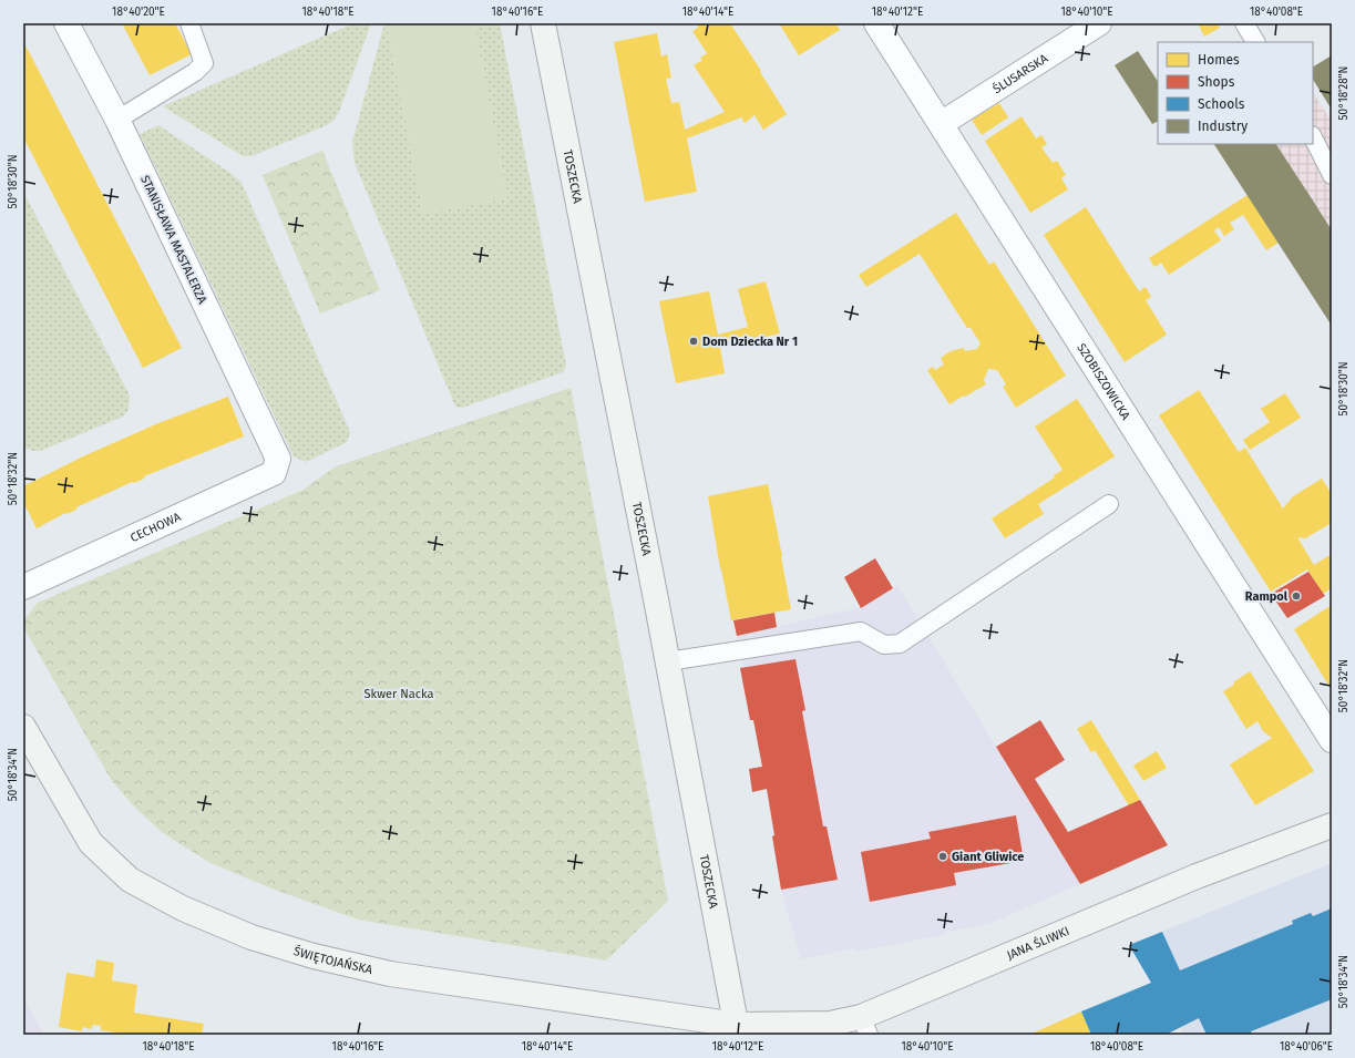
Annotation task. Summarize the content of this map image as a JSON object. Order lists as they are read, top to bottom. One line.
{"streets":{"street":["ŚLUSARSKA","TOSZECKA","STANISŁAWA MASTALERZA","SZOBISZOWICKA","CECHOWA","JANA ŚLIWKI","ŚWIĘTOJAŃSKA"]},"crossings":[["ŚLUSARSKA","SZOBISZOWICKA"],["TOSZECKA","JANA ŚLIWKI"],["TOSZECKA","ŚWIĘTOJAŃSKA"],["STANISŁAWA MASTALERZA","CECHOWA"],["JANA ŚLIWKI","ŚWIĘTOJAŃSKA"]],"parks":["Skwer Nacka"],"places":["Dom Dziecka Nr 1","Rampol","Giant Gliwice"],"legend":["Homes","Shops","Schools","Industry"],"coordinates":["18°40'20\"E","18°40'18\"E","18°40'16\"E","18°40'14\"E","18°40'12\"E","18°40'10\"E","18°40'08\"E","50°18'28\"N","50°18'30\"N","50°18'32\"N","50°18'34\"N","18°40'06\"E"]}
